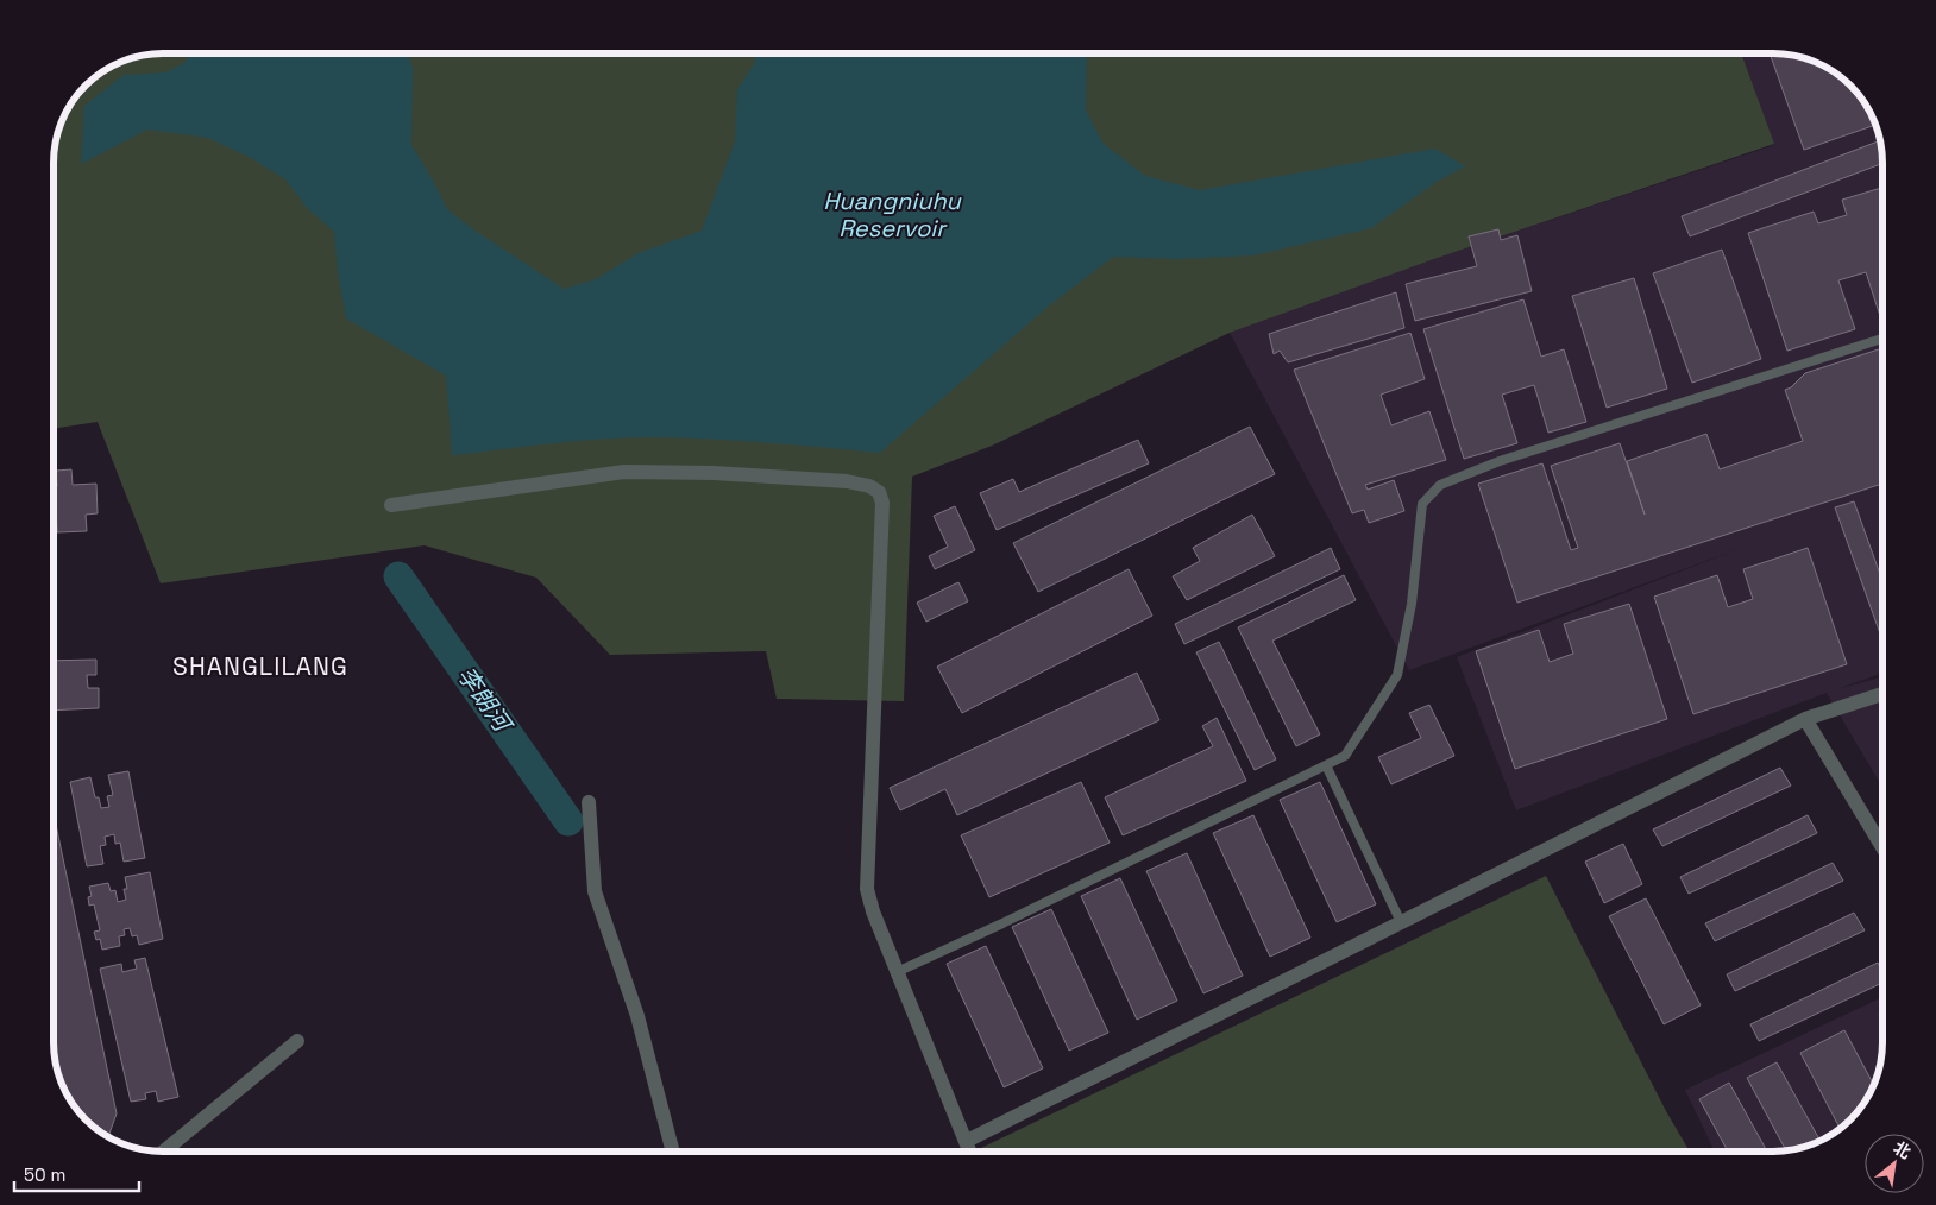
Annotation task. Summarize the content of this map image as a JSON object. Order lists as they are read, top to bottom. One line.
{"districts":["SHANGLILANG"],"water":["Huangniuhu Reservoir","李朗河"],"scale_bar":"50 m","north":"top right"}
